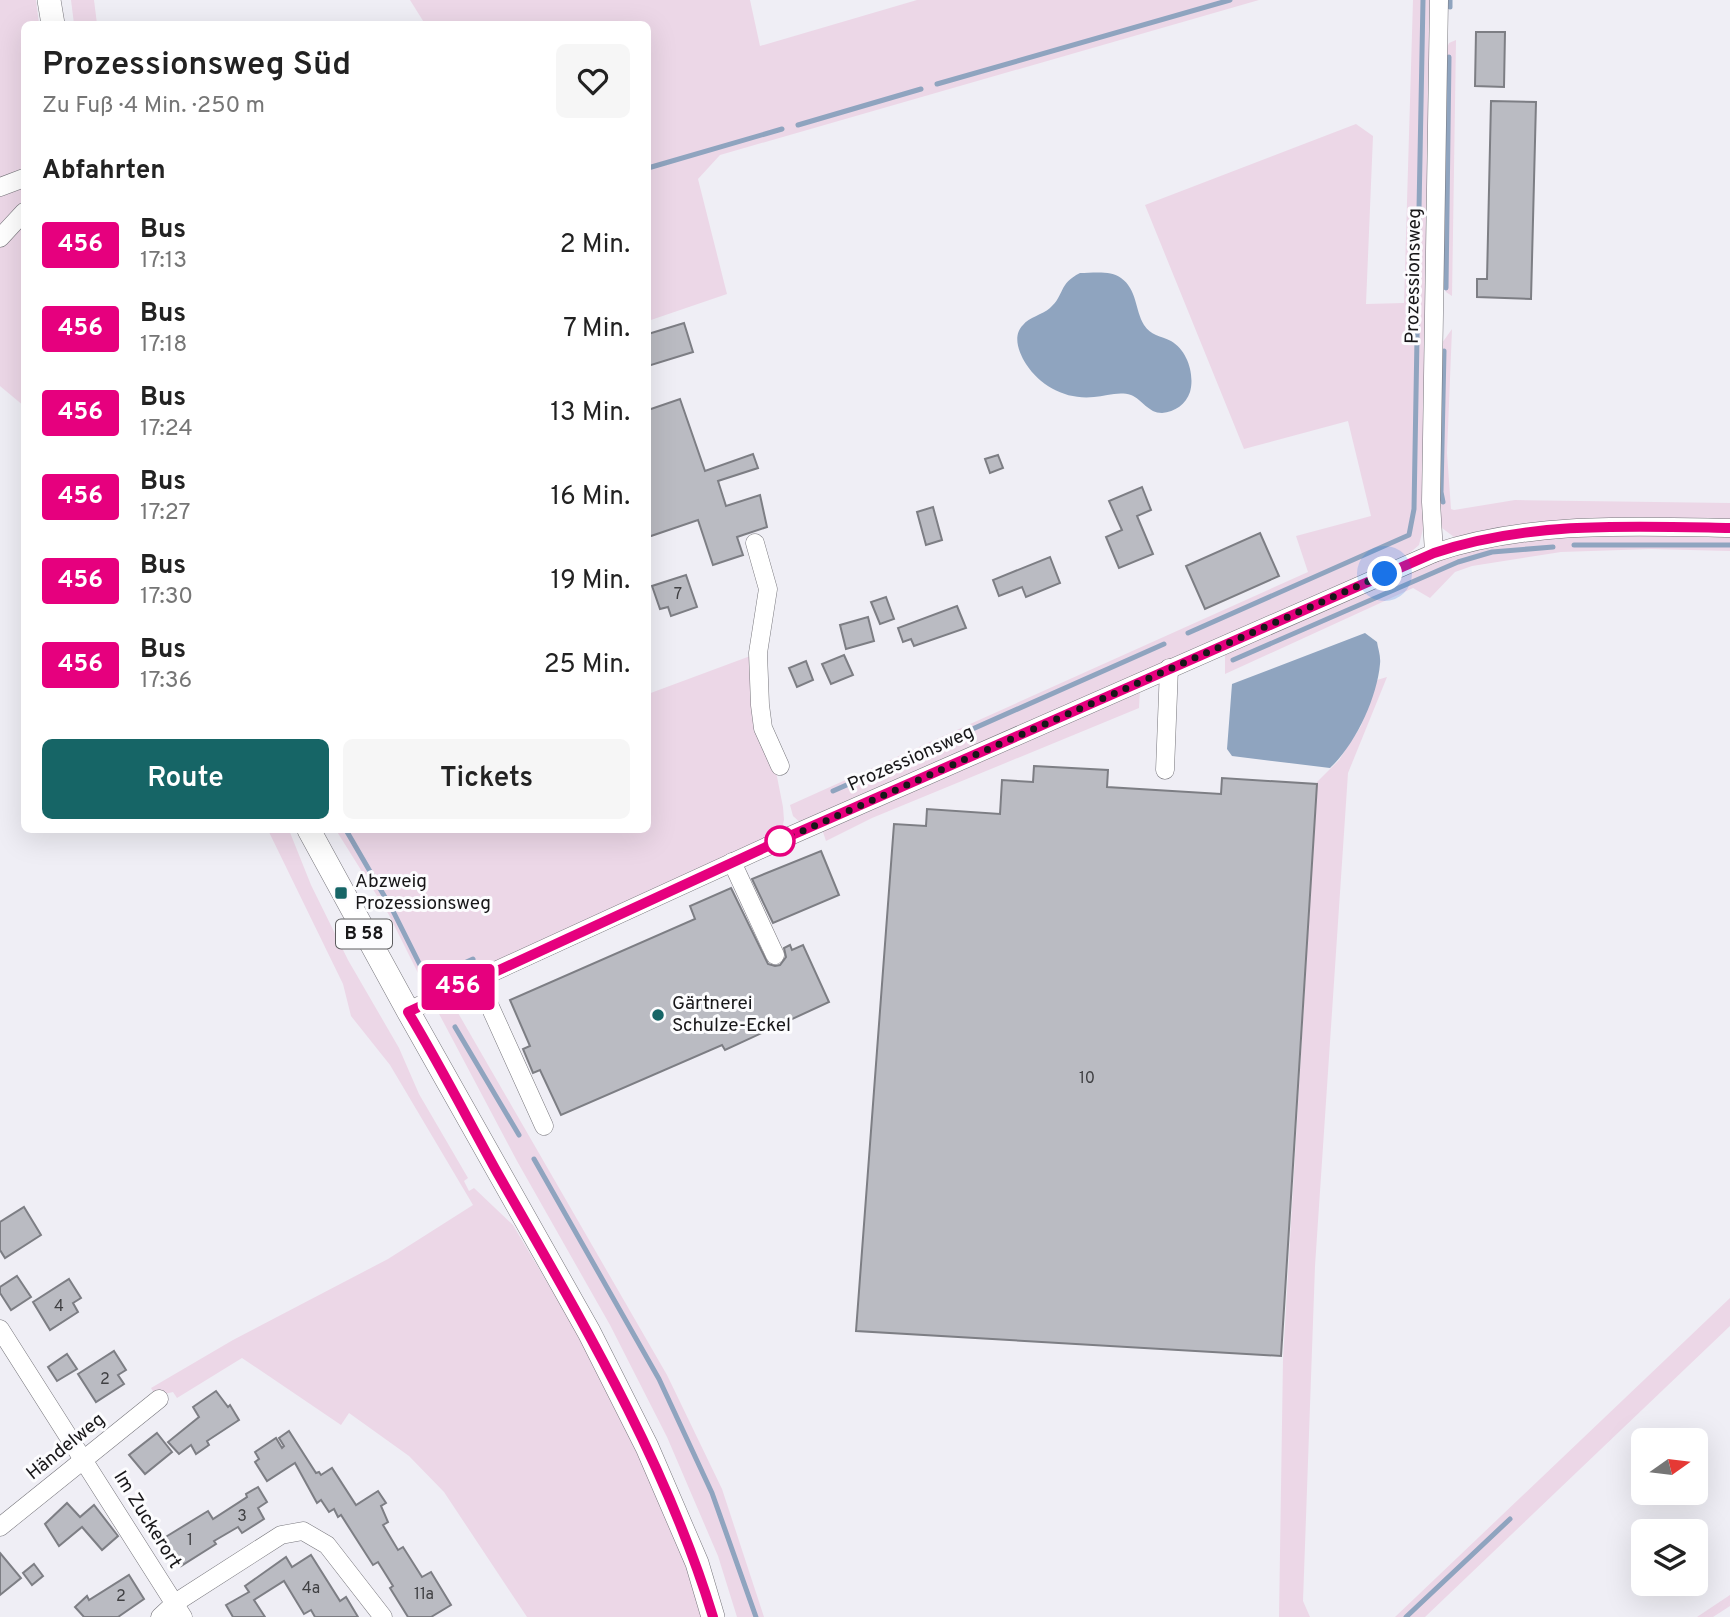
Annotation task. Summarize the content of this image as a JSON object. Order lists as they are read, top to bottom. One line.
{"streets":{"main road":["B 58"],"street":["Prozessionsweg","Händelweg","Im Zuckerort"]},"crossings":[["Prozessionsweg","B 58"],["Händelweg","Im Zuckerort"]],"places":{"transit":["Abzweig Prozessionsweg"],"other":["Gärtnerei Schulze-Eckel"]},"lines":["bus line 456"],"house_numbers":["7","10","4","2","3","1","4a","11a","2"],"north":"right","page":{"on_map":"456","heading":[["Prozessionsweg Süd","Zu Fuß · 4 Min. · 250 m"],"Abfahrten"],"list":[{"mark":"456","name":"Bus","note":"17:13","value":"2 Min."},{"mark":"456","name":"Bus","note":"17:18","value":"7 Min."},{"mark":"456","name":"Bus","note":"17:24","value":"13 Min."},{"mark":"456","name":"Bus","note":"17:27","value":"16 Min."},{"mark":"456","name":"Bus","note":"17:30","value":"19 Min."},{"mark":"456","name":"Bus","note":"17:36","value":"25 Min."}],"buttons":["Route","Tickets"]}}
